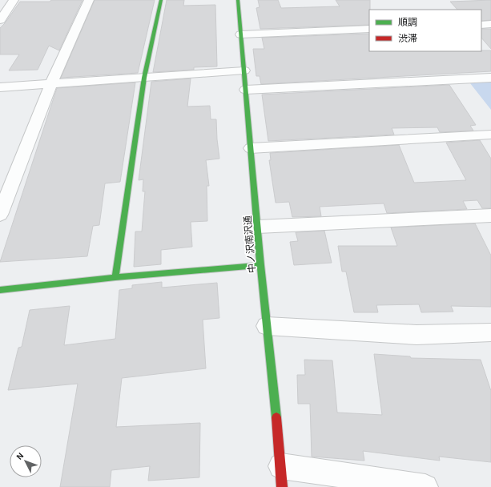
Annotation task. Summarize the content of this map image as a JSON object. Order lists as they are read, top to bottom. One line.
{"streets":{"street":["中ノ沢南沢通"]},"legend":["順調","渋滞"],"north":"top left"}
